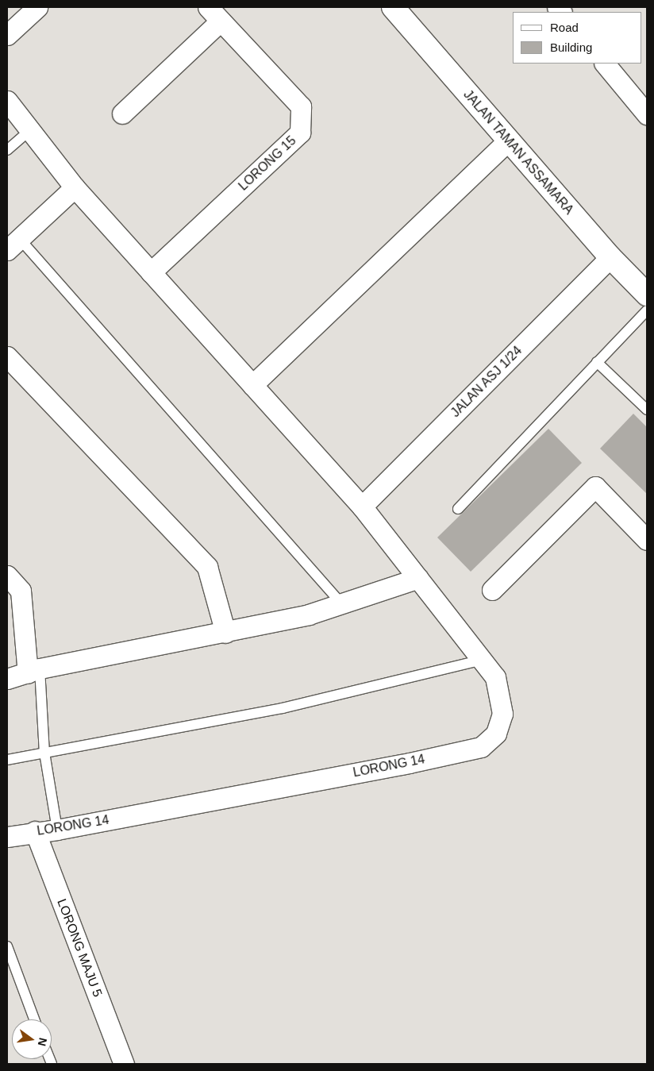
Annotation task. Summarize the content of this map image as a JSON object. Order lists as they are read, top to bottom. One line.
{"streets":{"street":["JALAN TAMAN ASSAMARA","LORONG 15","JALAN ASJ 1/24","LORONG 14","LORONG MAJU 5"]},"crossings":[["JALAN TAMAN ASSAMARA","JALAN ASJ 1/24"],["LORONG 15","LORONG 14"],["JALAN ASJ 1/24","LORONG 14"],["LORONG 14","LORONG MAJU 5"]],"legend":["Road","Building"],"north":"right"}
